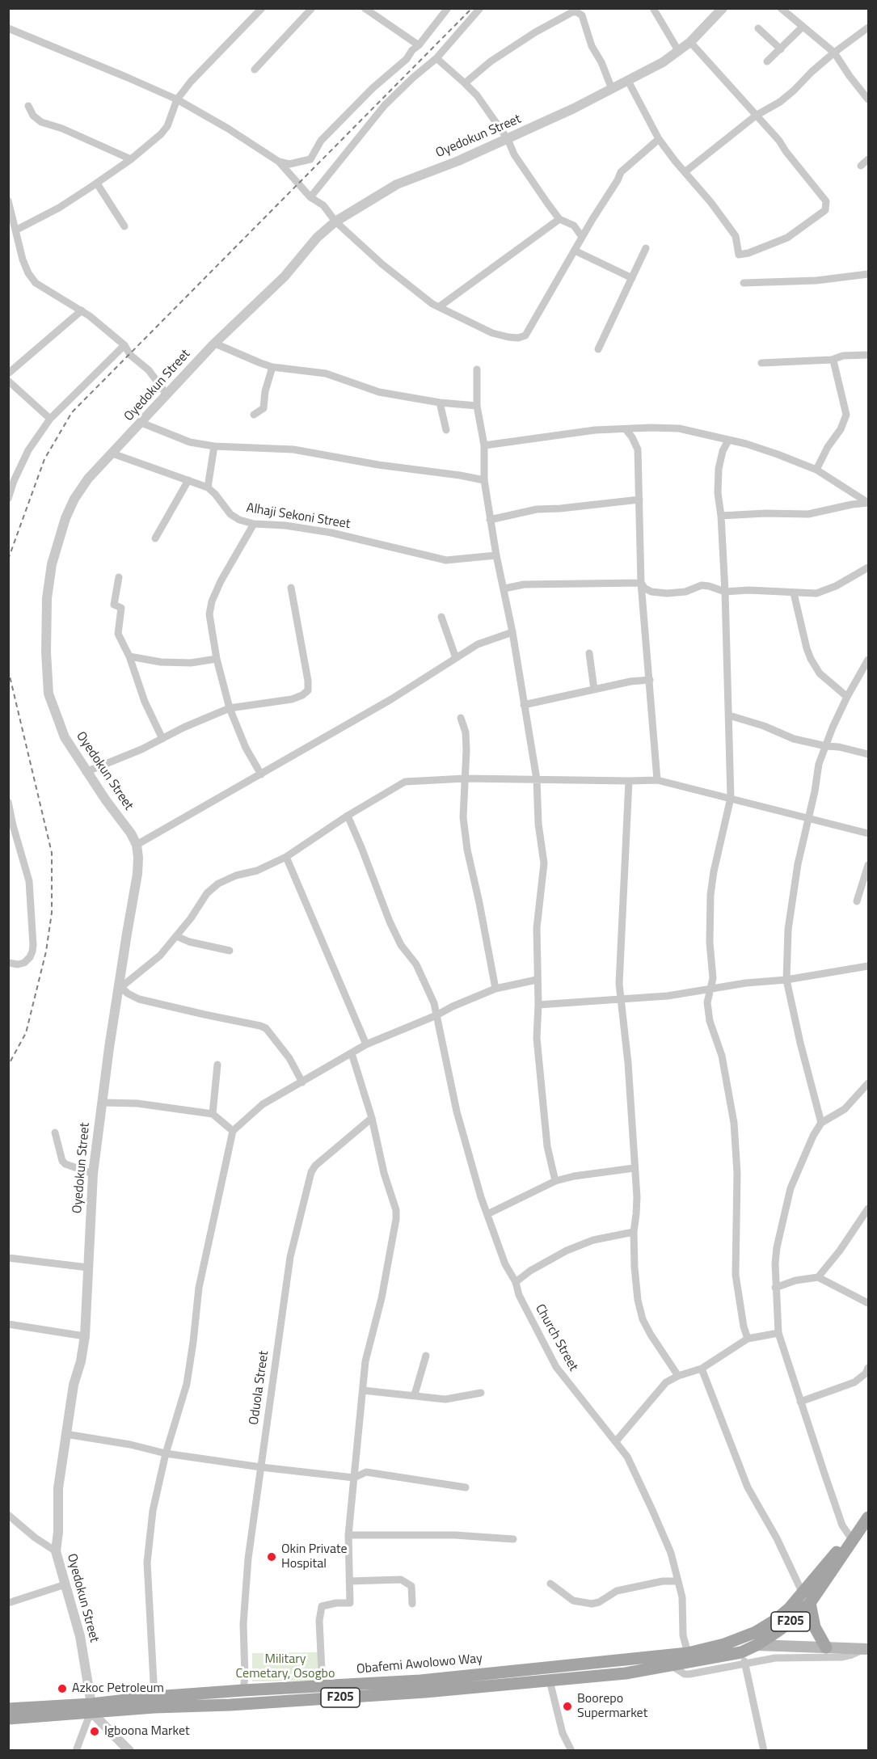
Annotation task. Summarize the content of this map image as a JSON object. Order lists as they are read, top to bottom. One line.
{"streets":{"main road":["F205","Obafemi Awolowo Way"],"street":["Oyedokun Street","Alhaji Sekoni Street","Church Street","Oduola Street"]},"crossings":[["Oyedokun Street","Alhaji Sekoni Street"],["Oyedokun Street","Obafemi Awolowo Way"],["Church Street","F205"],["Church Street","Obafemi Awolowo Way"],["Oduola Street","Obafemi Awolowo Way"],["F205","Obafemi Awolowo Way"]],"parks":["Military Cemetary, Osogbo"],"places":["Okin Private Hospital","Azkoc Petroleum","Boorepo Supermarket","Igboona Market"]}
